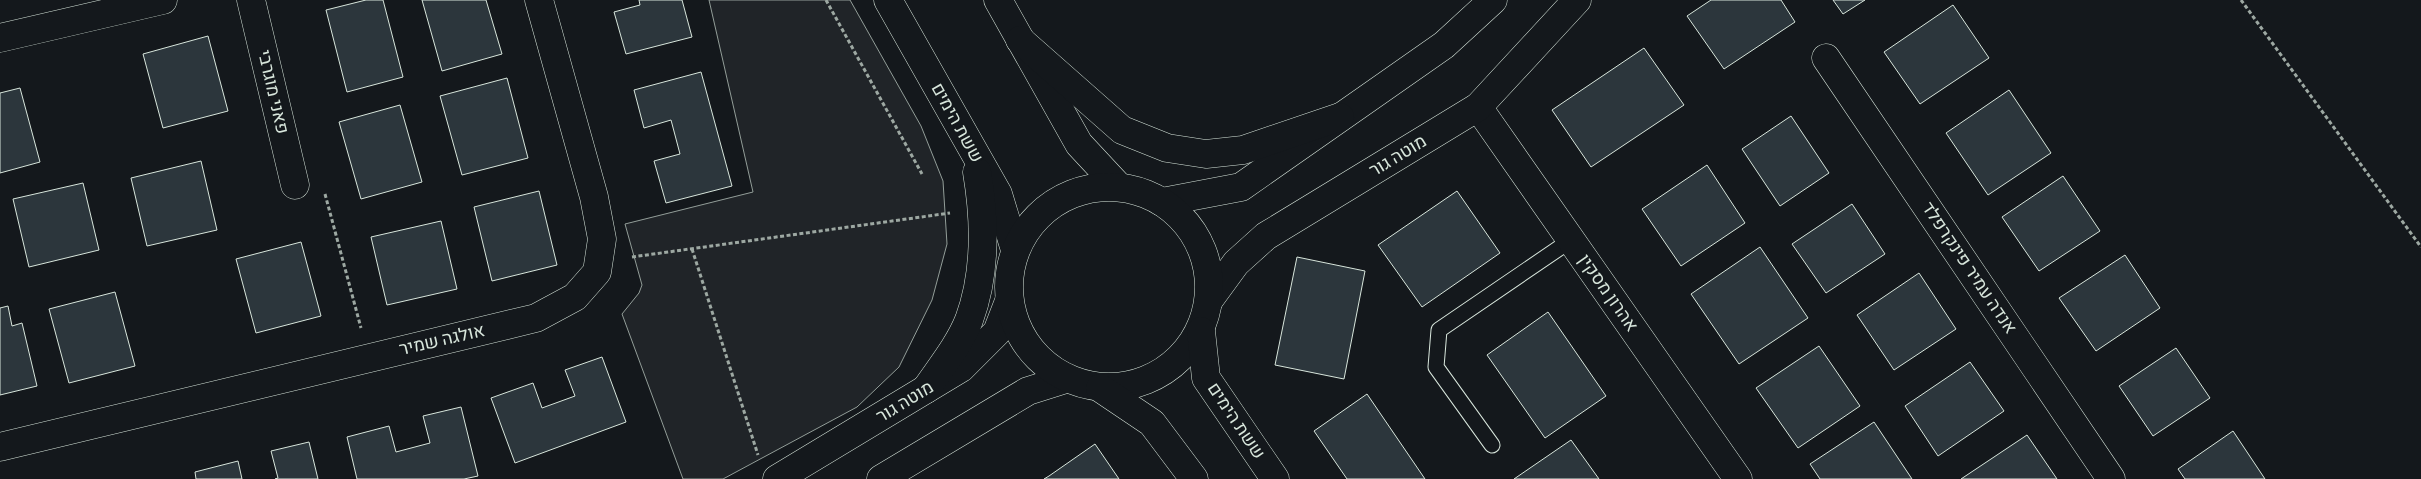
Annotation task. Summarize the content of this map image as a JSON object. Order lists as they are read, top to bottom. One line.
{"streets":{"street":["פאני מוגרבי","ששת הימים","מוטה גור","אנדה עמיר פינקרפלד","אהרון מסקין","אולגה שמיר"]},"crossings":[["מוטה גור","אהרון מסקין"]]}
